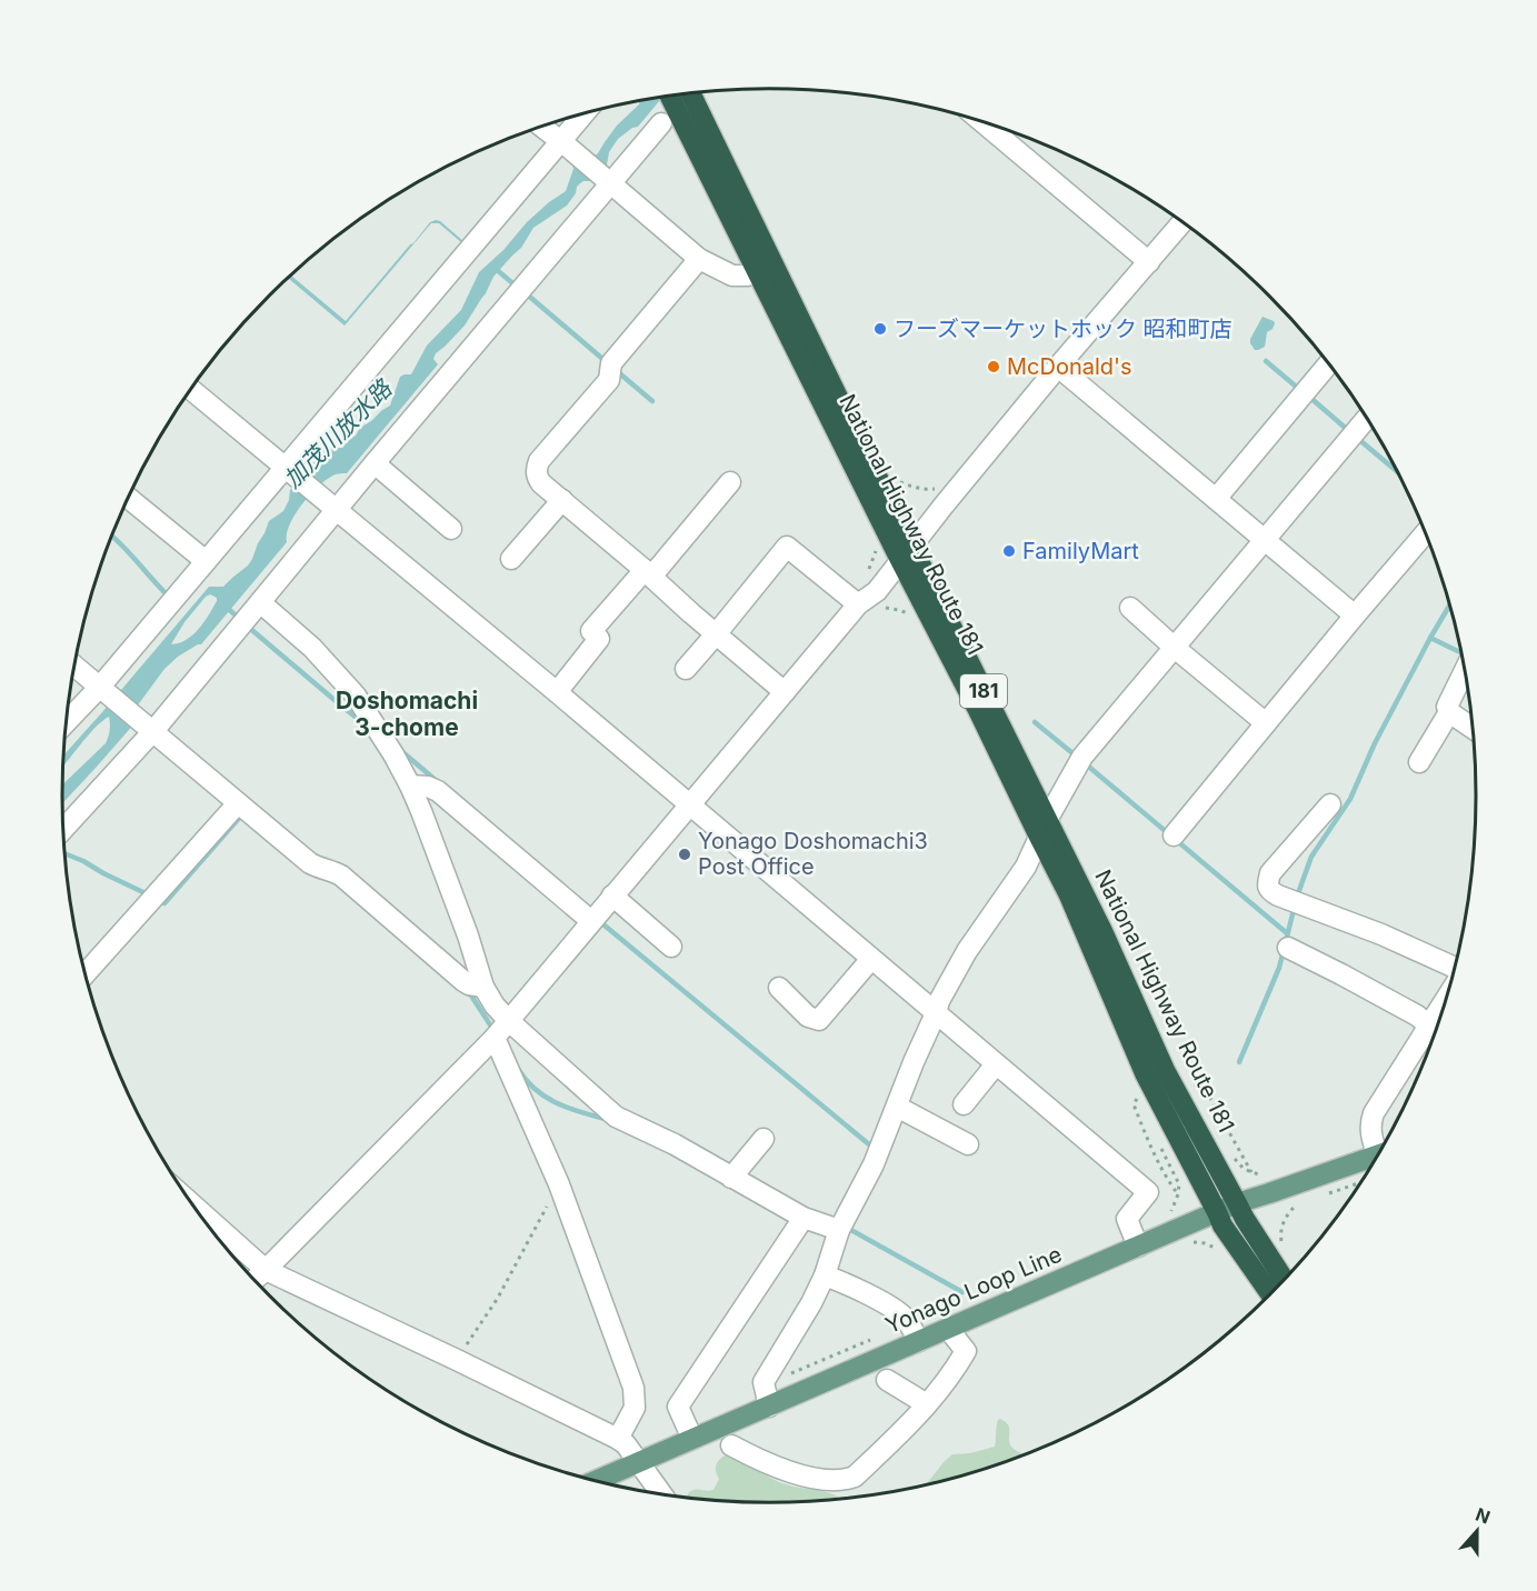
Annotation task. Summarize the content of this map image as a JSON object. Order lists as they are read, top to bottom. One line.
{"streets":{"highway":["National Highway Route 181","181"],"main road":["Yonago Loop Line"]},"crossings":[["National Highway Route 181","Yonago Loop Line"]],"districts":["Doshomachi 3-chome"],"water":["加茂川放水路"],"places":["フーズマーケットホック 昭和町店","McDonald's","FamilyMart","Yonago Doshomachi3 Post Office"],"north":"top"}
